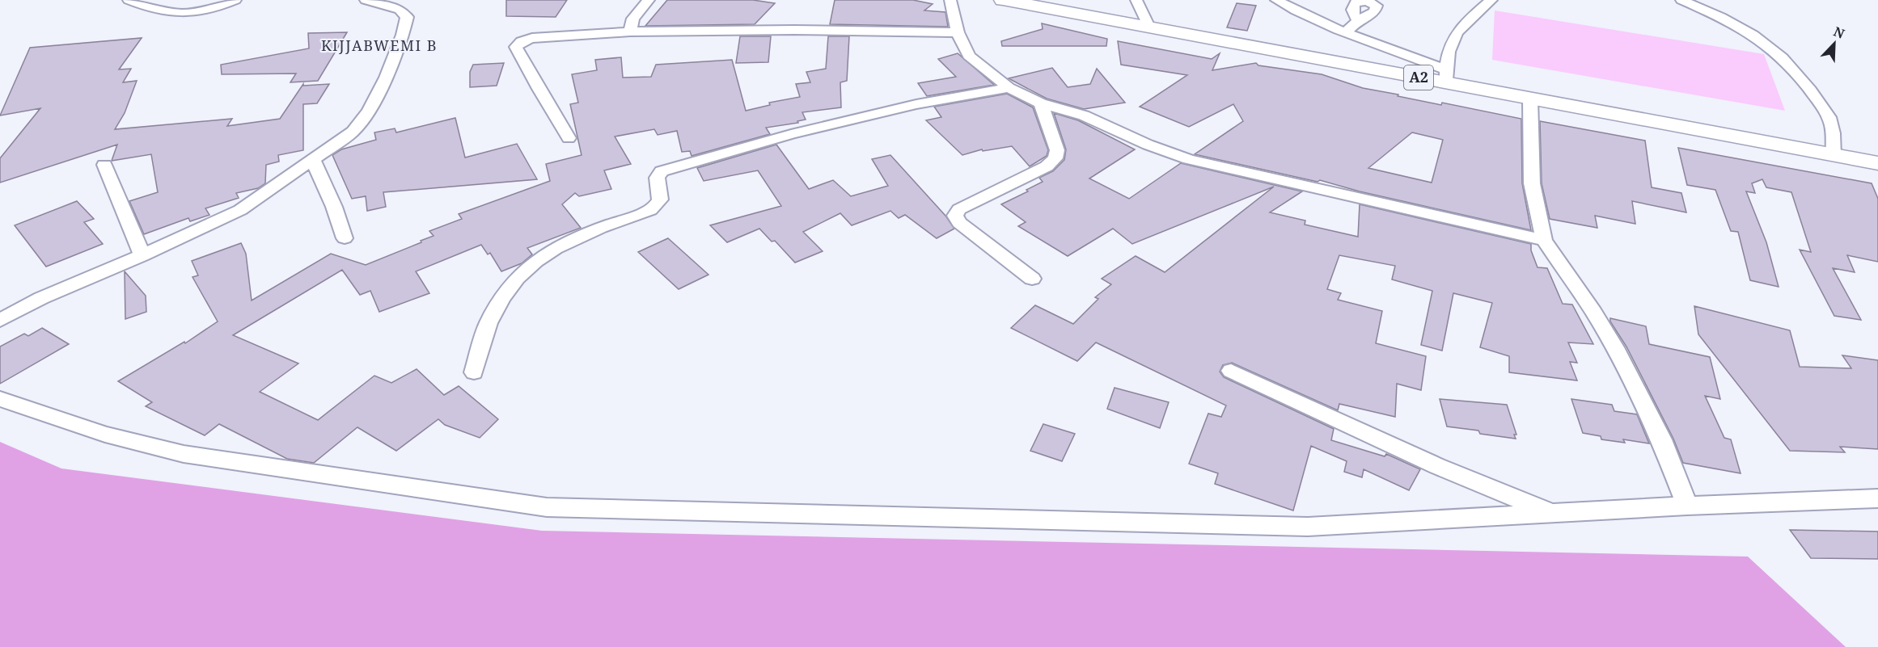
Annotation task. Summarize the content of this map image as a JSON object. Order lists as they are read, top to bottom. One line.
{"streets":{"highway":["A2"]},"districts":["KIJJABWEMI B"],"north":"top right"}
